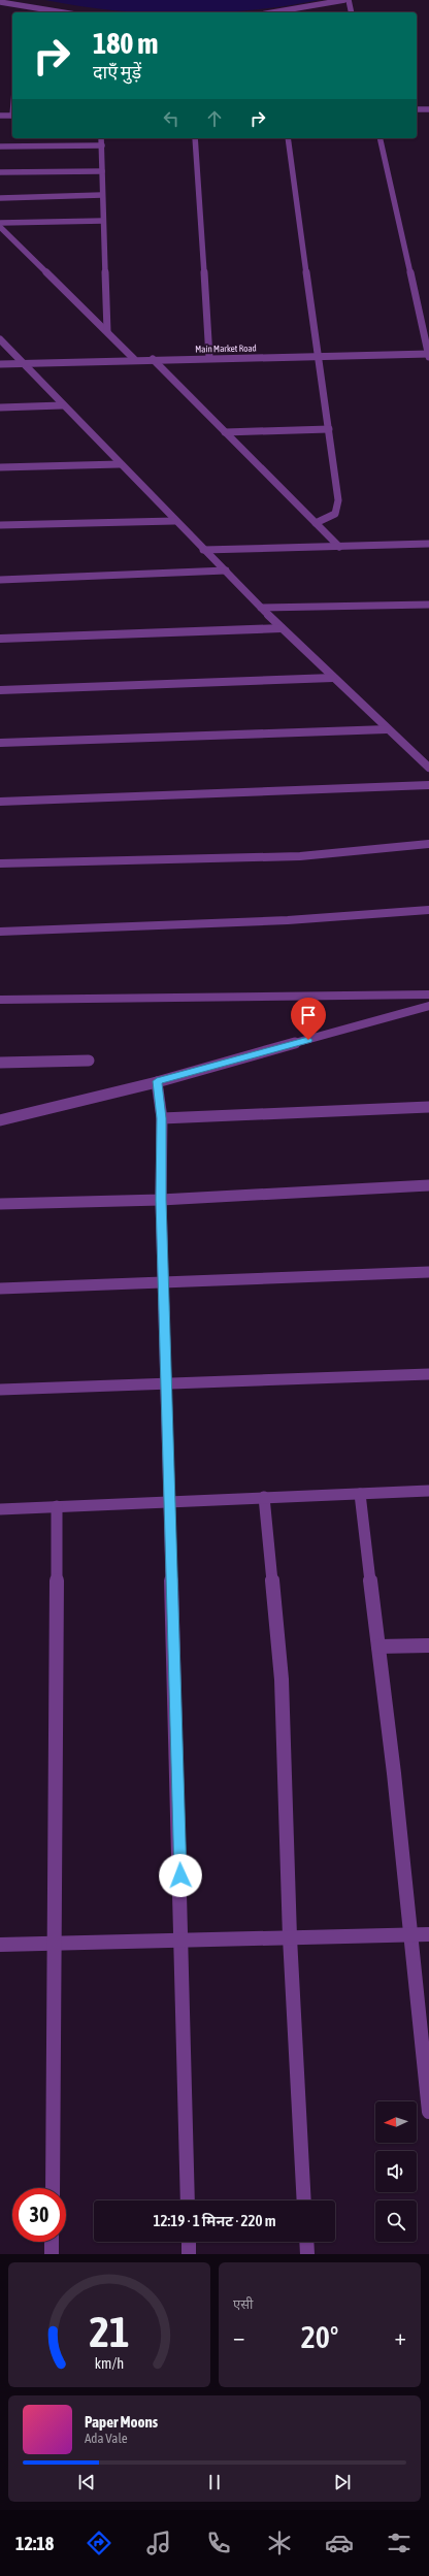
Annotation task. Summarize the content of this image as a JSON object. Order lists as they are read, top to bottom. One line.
{"streets":{"street":["Main Market Road"]},"north":"left","page":{"turn":["180 m","दाएँ मुड़ें"],"limit":"30","trip":"12:19 · 1 मिनट · 220 m","tile":"एसी","heat":["−","20°","+"],"song":["Paper Moons","Ada Vale"],"tabs":"12:18","gauge":["21","km/h"]}}
